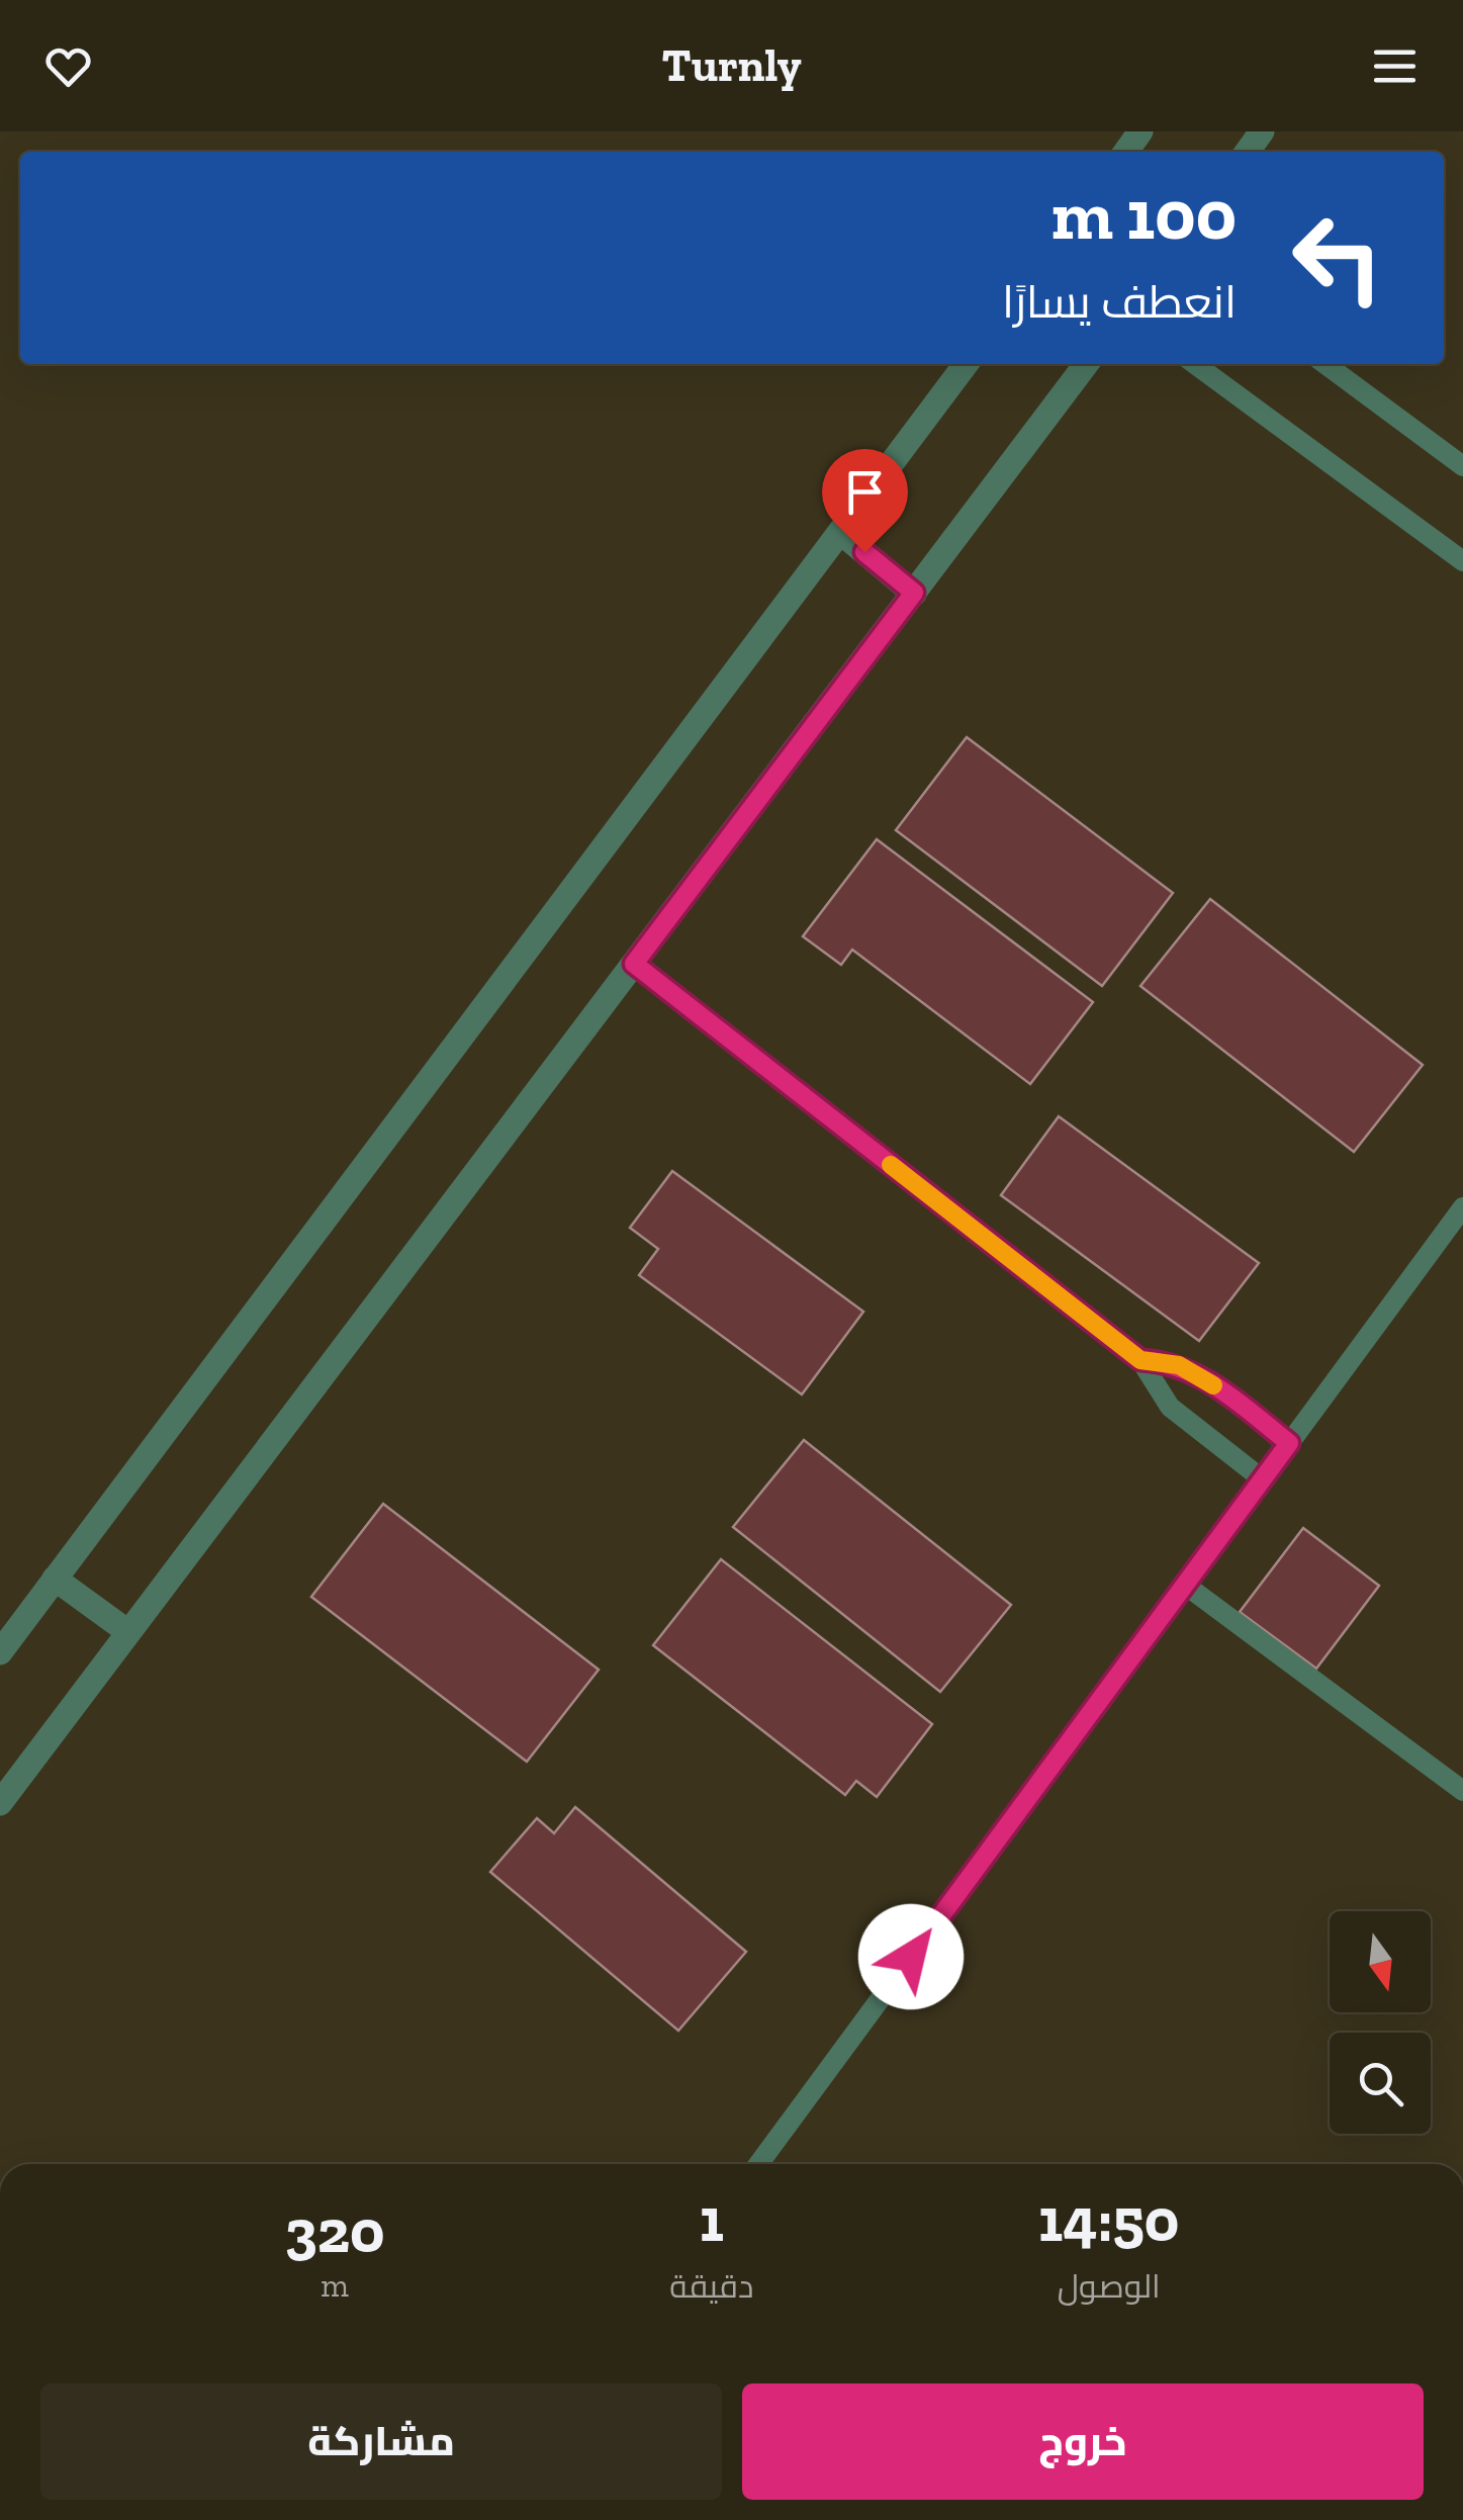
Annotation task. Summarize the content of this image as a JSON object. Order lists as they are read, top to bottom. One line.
{"north":"bottom","page":{"header":"Turnly","turn":["100 m","انعطف يسارًا"],"eta":["14:50","الوصول","1","دقيقة","320","m"],"buttons":["خروج","مشاركة"]}}
